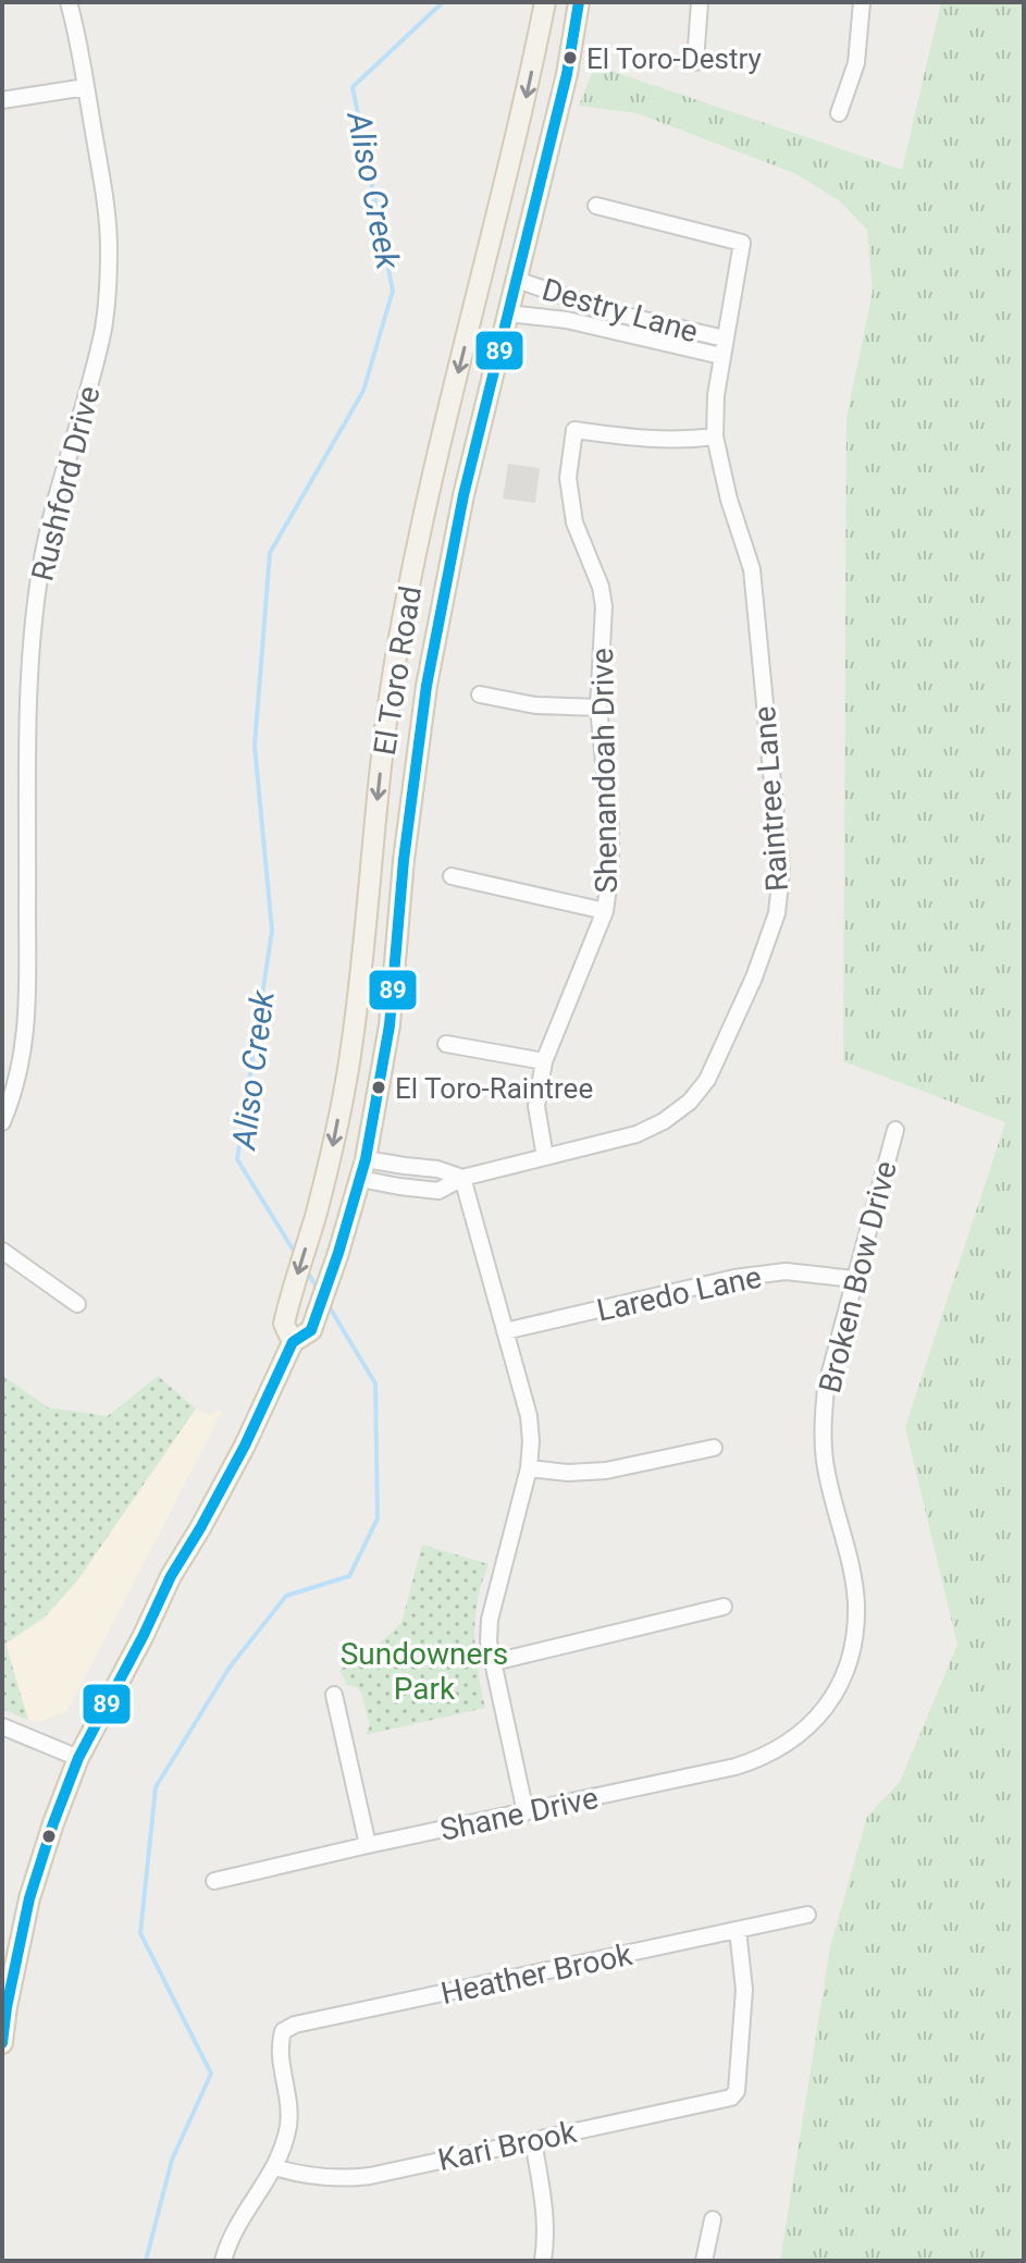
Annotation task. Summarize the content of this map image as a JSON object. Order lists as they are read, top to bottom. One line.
{"streets":{"main road":["El Toro Road"],"street":["Destry Lane","Rushford Drive","Shenandoah Drive","Raintree Lane","Broken Bow Drive","Laredo Lane","Shane Drive","Heather Brook","Kari Brook"]},"crossings":[["Destry Lane","El Toro Road"],["Destry Lane","Raintree Lane"],["El Toro Road","Raintree Lane"],["Shenandoah Drive","Raintree Lane"],["Broken Bow Drive","Laredo Lane"],["Broken Bow Drive","Shane Drive"],["Heather Brook","Kari Brook"]],"water":["Aliso Creek"],"parks":["Sundowners Park"],"places":["El Toro-Destry","El Toro-Raintree"],"lines":["transit line 89"]}
